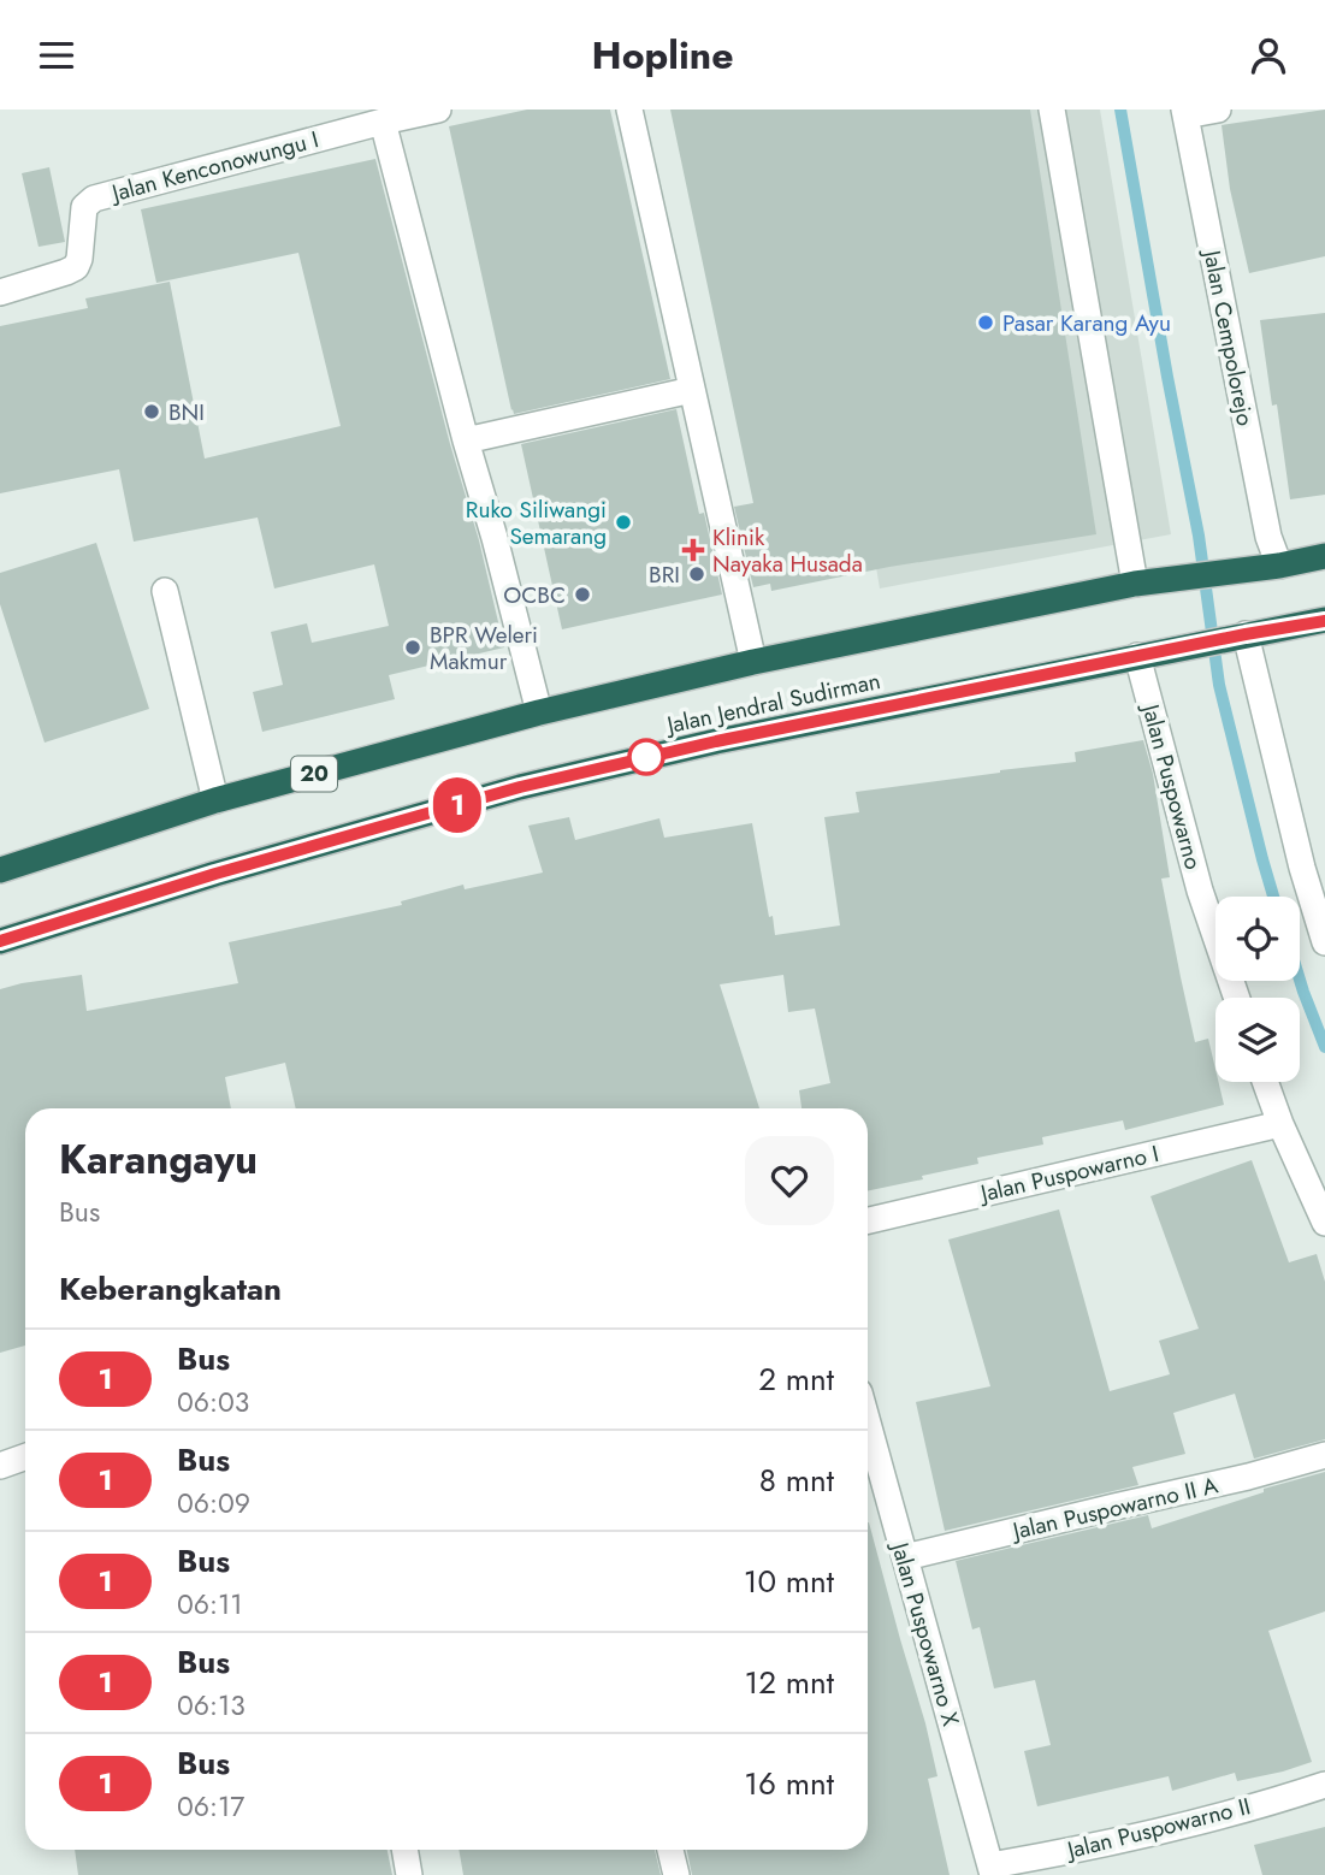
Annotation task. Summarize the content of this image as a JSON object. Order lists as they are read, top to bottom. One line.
{"streets":{"highway":["Jalan Jendral Sudirman","20"],"street":["Jalan Kenconowungu I","Jalan Cempolorejo","Jalan Puspowarno","Jalan Puspowarno I","Jalan Puspowarno II A","Jalan Puspowarno X","Jalan Puspowarno II"]},"crossings":[["Jalan Cempolorejo","Jalan Jendral Sudirman"],["Jalan Jendral Sudirman","Jalan Puspowarno"],["Jalan Puspowarno II A","Jalan Puspowarno X"],["Jalan Puspowarno X","Jalan Puspowarno II"]],"places":{"other":["Pasar Karang Ayu","BNI","Ruko Siliwangi Semarang","BRI","OCBC","BPR Weleri Makmur"],"health":["Klinik Nayaka Husada"]},"lines":["bus line 1"],"page":{"header":"Hopline","on_map":"1","heading":[["Karangayu","Bus"],"Keberangkatan"],"list":[{"mark":"1","name":"Bus","note":"06:03","value":"2 mnt"},{"mark":"1","name":"Bus","note":"06:09","value":"8 mnt"},{"mark":"1","name":"Bus","note":"06:11","value":"10 mnt"},{"mark":"1","name":"Bus","note":"06:13","value":"12 mnt"},{"mark":"1","name":"Bus","note":"06:17","value":"16 mnt"}]}}
